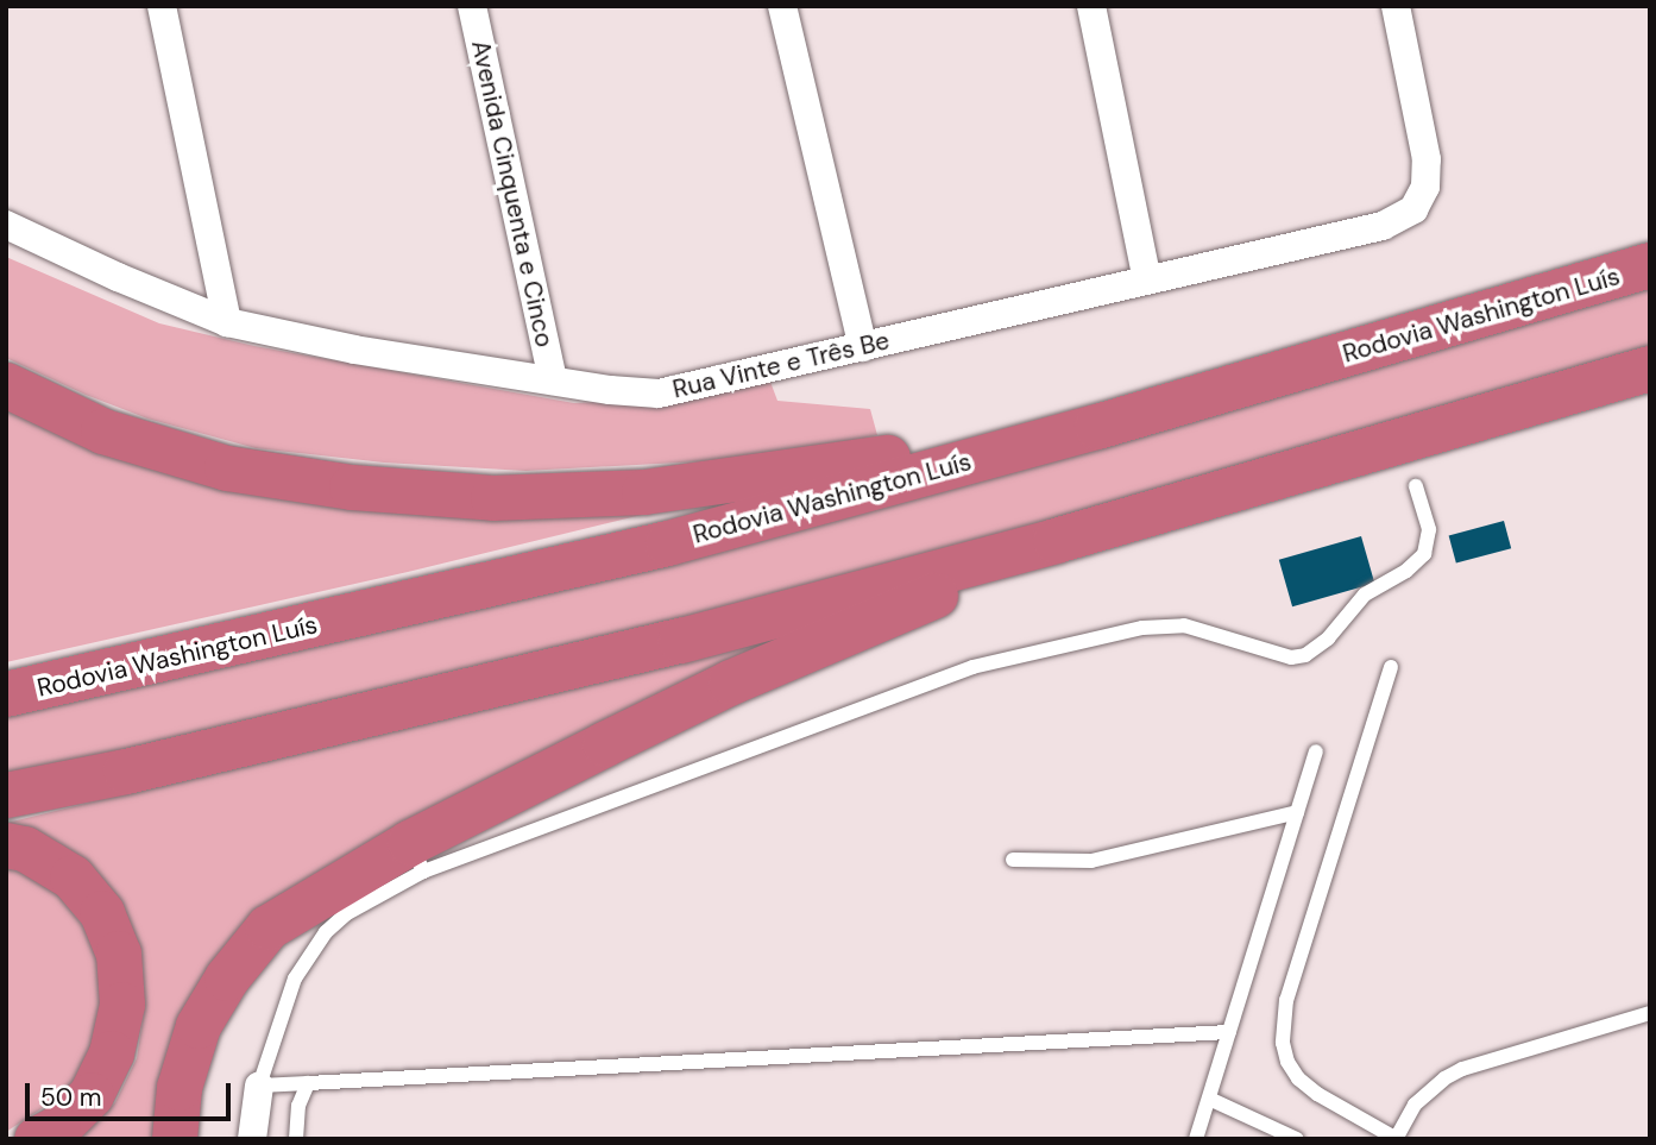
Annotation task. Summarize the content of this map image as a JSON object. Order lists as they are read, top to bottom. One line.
{"streets":{"highway":["Rodovia Washington Luís"],"street":["Avenida Cinquenta e Cinco","Rua Vinte e Três Be"]},"crossings":[["Avenida Cinquenta e Cinco","Rua Vinte e Três Be"]],"scale_bar":"50 m"}
